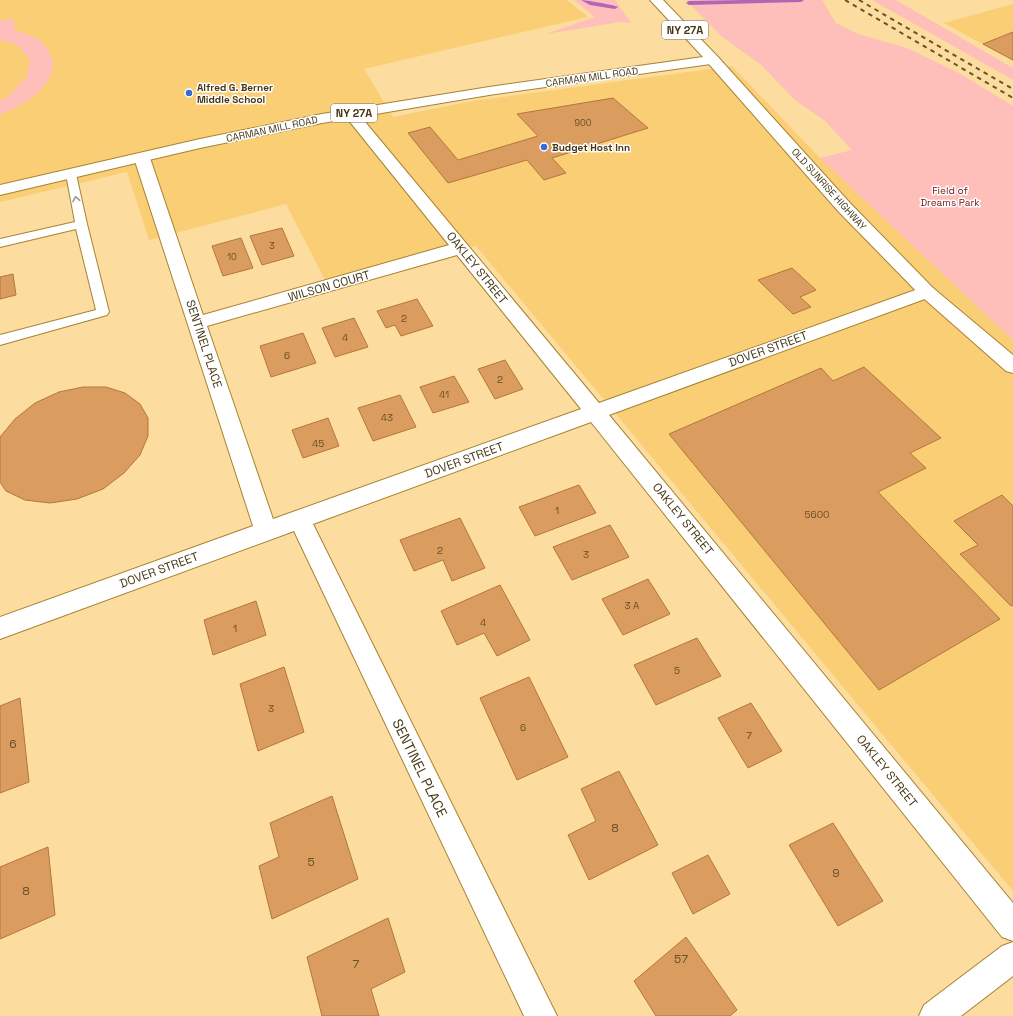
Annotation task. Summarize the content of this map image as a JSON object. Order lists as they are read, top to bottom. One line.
{"streets":{"street":["NY 27A","CARMAN MILL ROAD","OLD SUNRISE HIGHWAY","OAKLEY STREET","WILSON COURT","SENTINEL PLACE","DOVER STREET"]},"crossings":[["CARMAN MILL ROAD","OLD SUNRISE HIGHWAY"],["CARMAN MILL ROAD","OAKLEY STREET"],["CARMAN MILL ROAD","SENTINEL PLACE"],["OLD SUNRISE HIGHWAY","DOVER STREET"],["OAKLEY STREET","WILSON COURT"],["OAKLEY STREET","DOVER STREET"],["WILSON COURT","SENTINEL PLACE"],["SENTINEL PLACE","DOVER STREET"]],"parks":["Field of Dreams Park"],"places":["Alfred G. Berner Middle School","Budget Host Inn"],"house_numbers":["900","3","10","2","4","6","2","41","43","45","1","5600","2","3","3 A","4","1","5","3","6","7","6","8","5","9","8","57","7"]}
